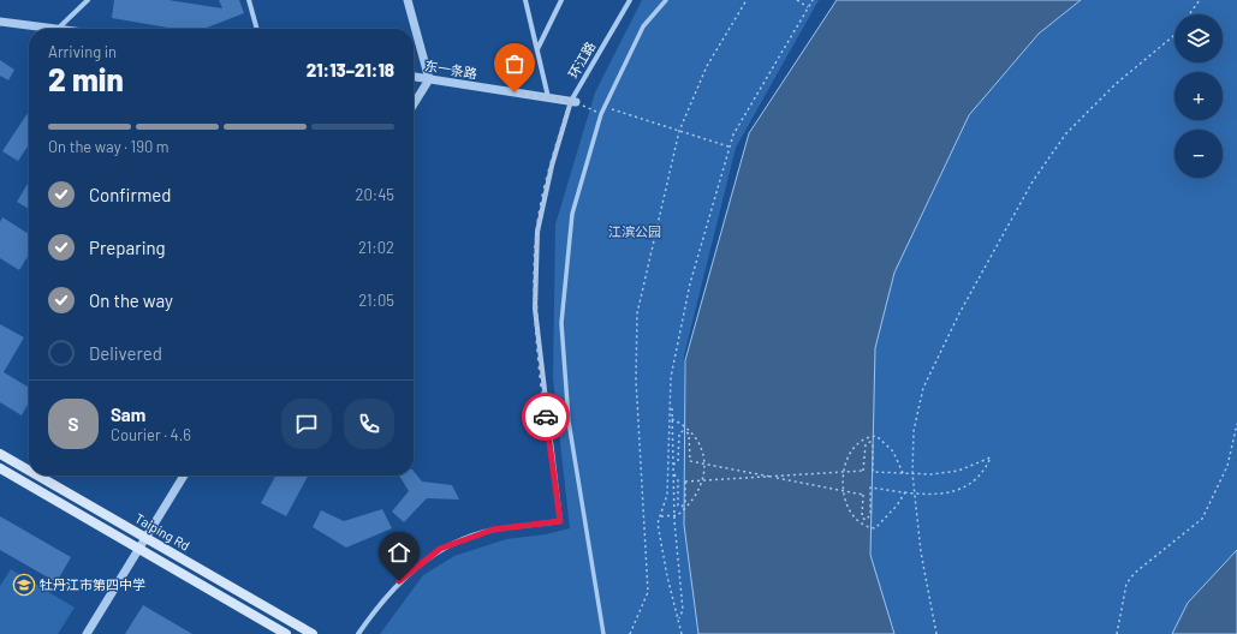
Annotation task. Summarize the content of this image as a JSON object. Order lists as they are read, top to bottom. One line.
{"streets":{"main road":["Taiping Rd"],"street":["环江路","东一条路"]},"crossings":[["环江路","东一条路"]],"parks":["江滨公园"],"places":{"school or university":["牡丹江市第四中学"]},"page":{"map_buttons":["+","−"],"heading":["2 min","Arriving in","21:13–21:18"],"panel":["Sam","Courier · 4.6"],"bar":"On the way · 190 m","list":[["Confirmed","20:45"],["Preparing","21:02"],["On the way","21:05"],"Delivered"],"round":"S"}}
